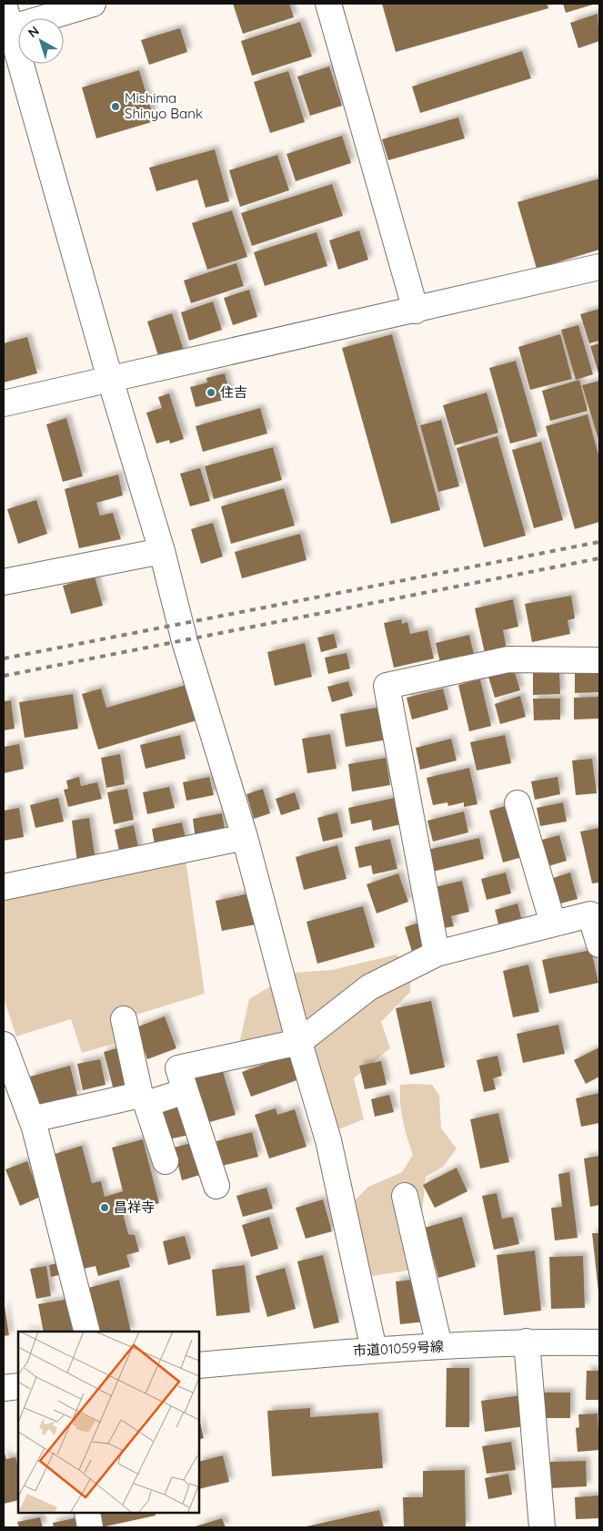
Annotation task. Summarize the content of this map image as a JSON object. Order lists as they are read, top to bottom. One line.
{"streets":{"street":["市道01059号線"]},"places":["Mishima Shinyo Bank","住吉","昌祥寺"],"north":"top left"}
